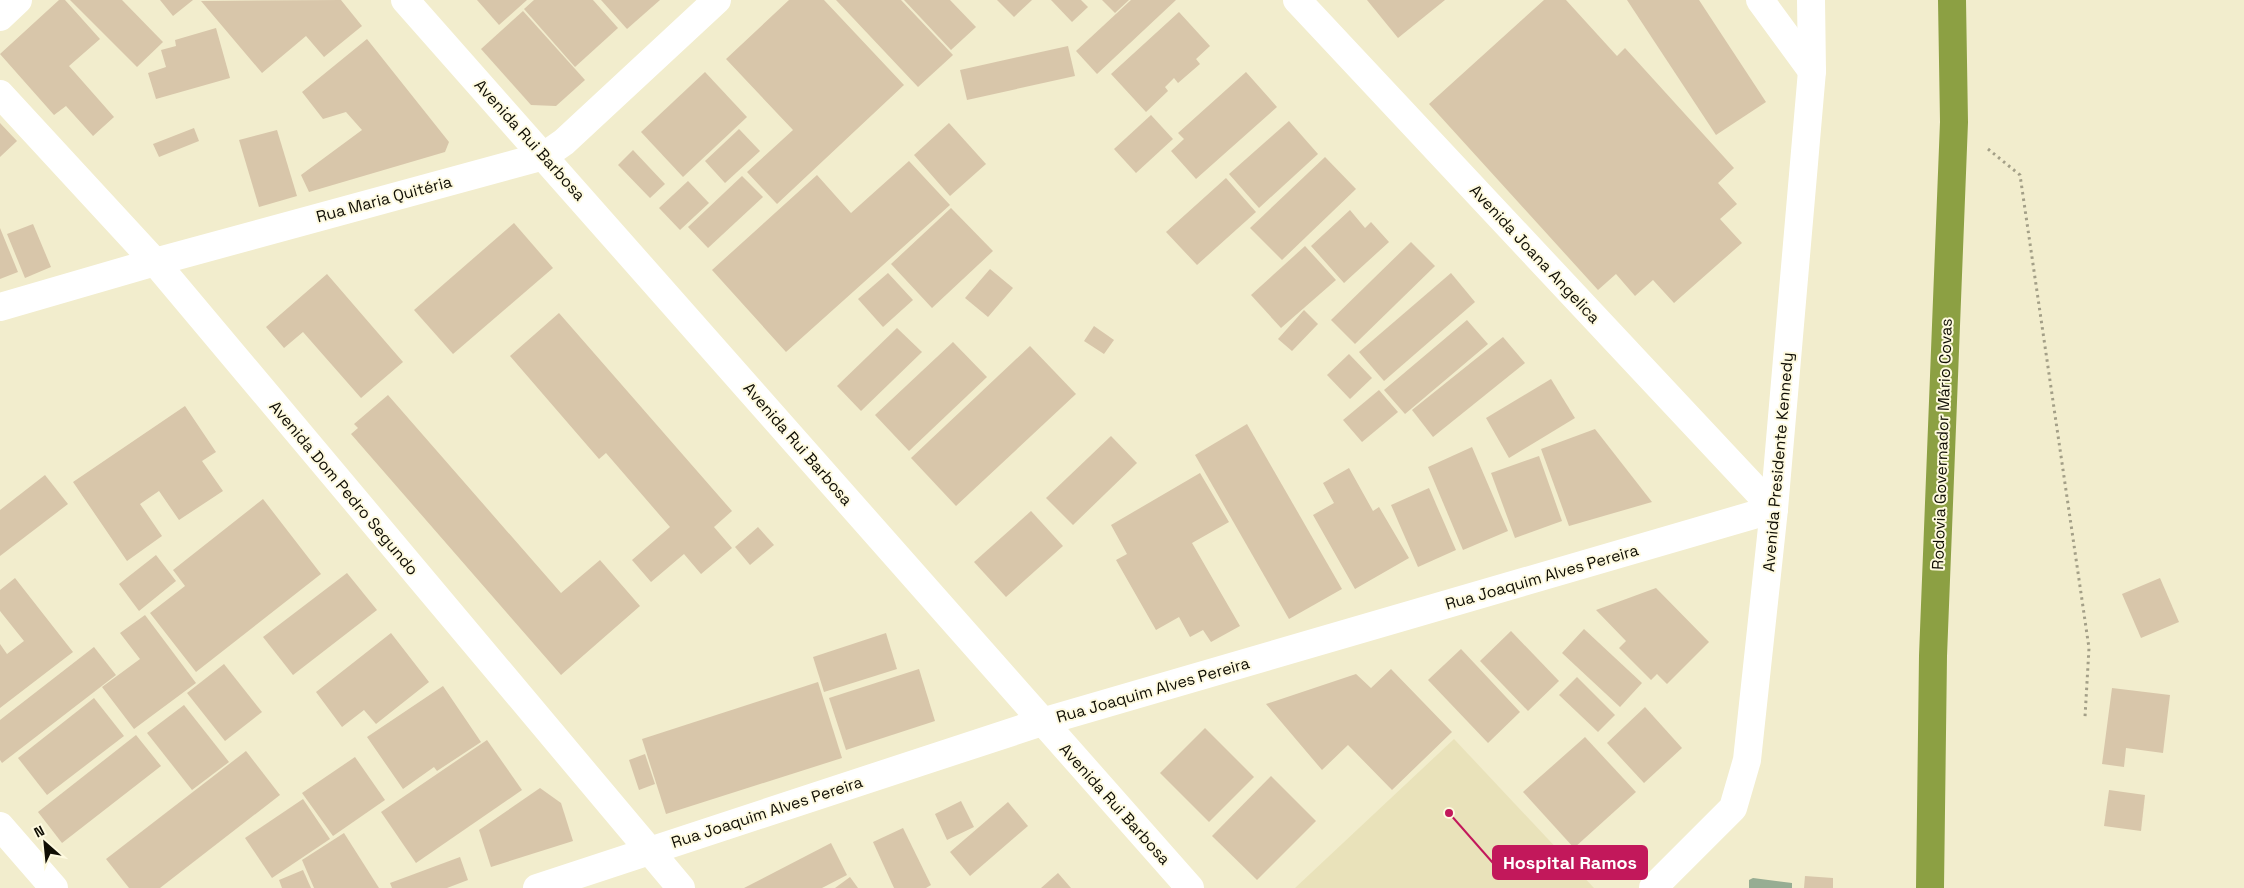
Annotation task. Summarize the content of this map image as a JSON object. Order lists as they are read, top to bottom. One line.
{"streets":{"highway":["Rodovia Governador Mário Covas"],"street":["Avenida Rui Barbosa","Rua Maria Quitéria","Avenida Joana Angelica","Avenida Presidente Kennedy","Avenida Dom Pedro Segundo","Rua Joaquim Alves Pereira"]},"crossings":[["Avenida Rui Barbosa","Rua Maria Quitéria"],["Avenida Rui Barbosa","Rua Joaquim Alves Pereira"],["Rua Maria Quitéria","Avenida Dom Pedro Segundo"],["Avenida Joana Angelica","Avenida Presidente Kennedy"],["Avenida Joana Angelica","Rua Joaquim Alves Pereira"],["Avenida Presidente Kennedy","Rua Joaquim Alves Pereira"],["Avenida Dom Pedro Segundo","Rua Joaquim Alves Pereira"]],"places":["Hospital Ramos"],"north":"top left"}
